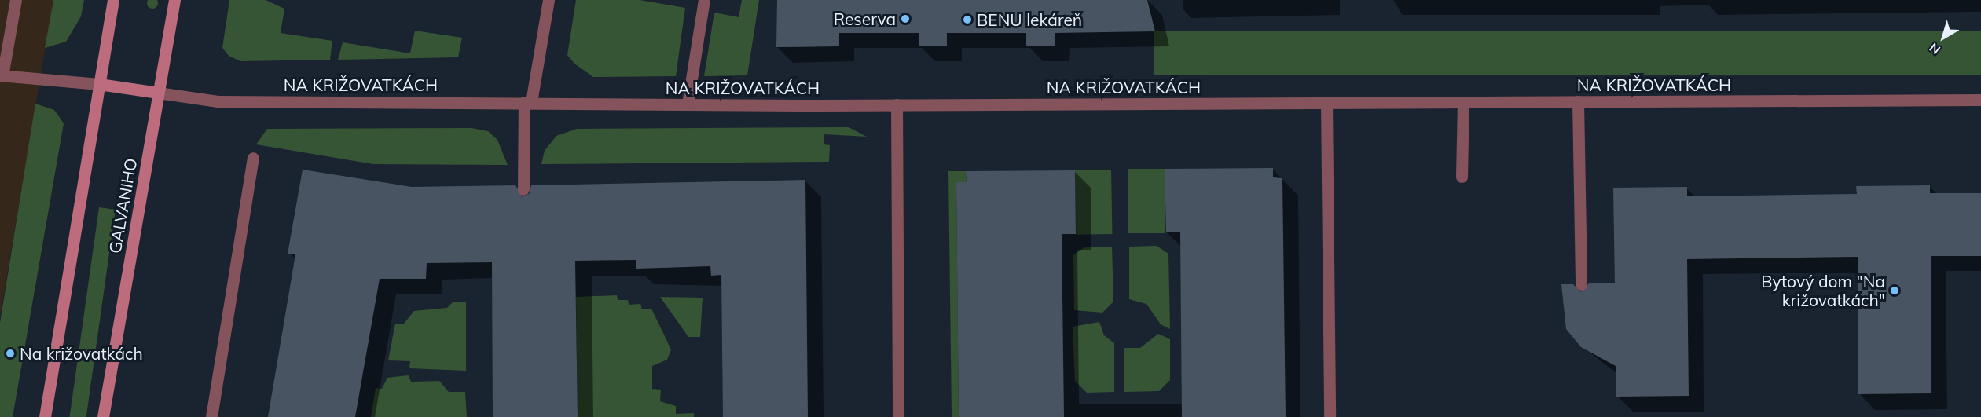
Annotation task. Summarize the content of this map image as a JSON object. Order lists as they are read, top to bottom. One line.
{"streets":{"main road":["GALVANIHO"],"street":["NA KRIŽOVATKÁCH"]},"crossings":[["NA KRIŽOVATKÁCH","GALVANIHO"]],"places":["Reserva","BENU lekáreň","Bytový dom \"Na križovatkách\"","Na križovatkách"],"north":"bottom left"}
